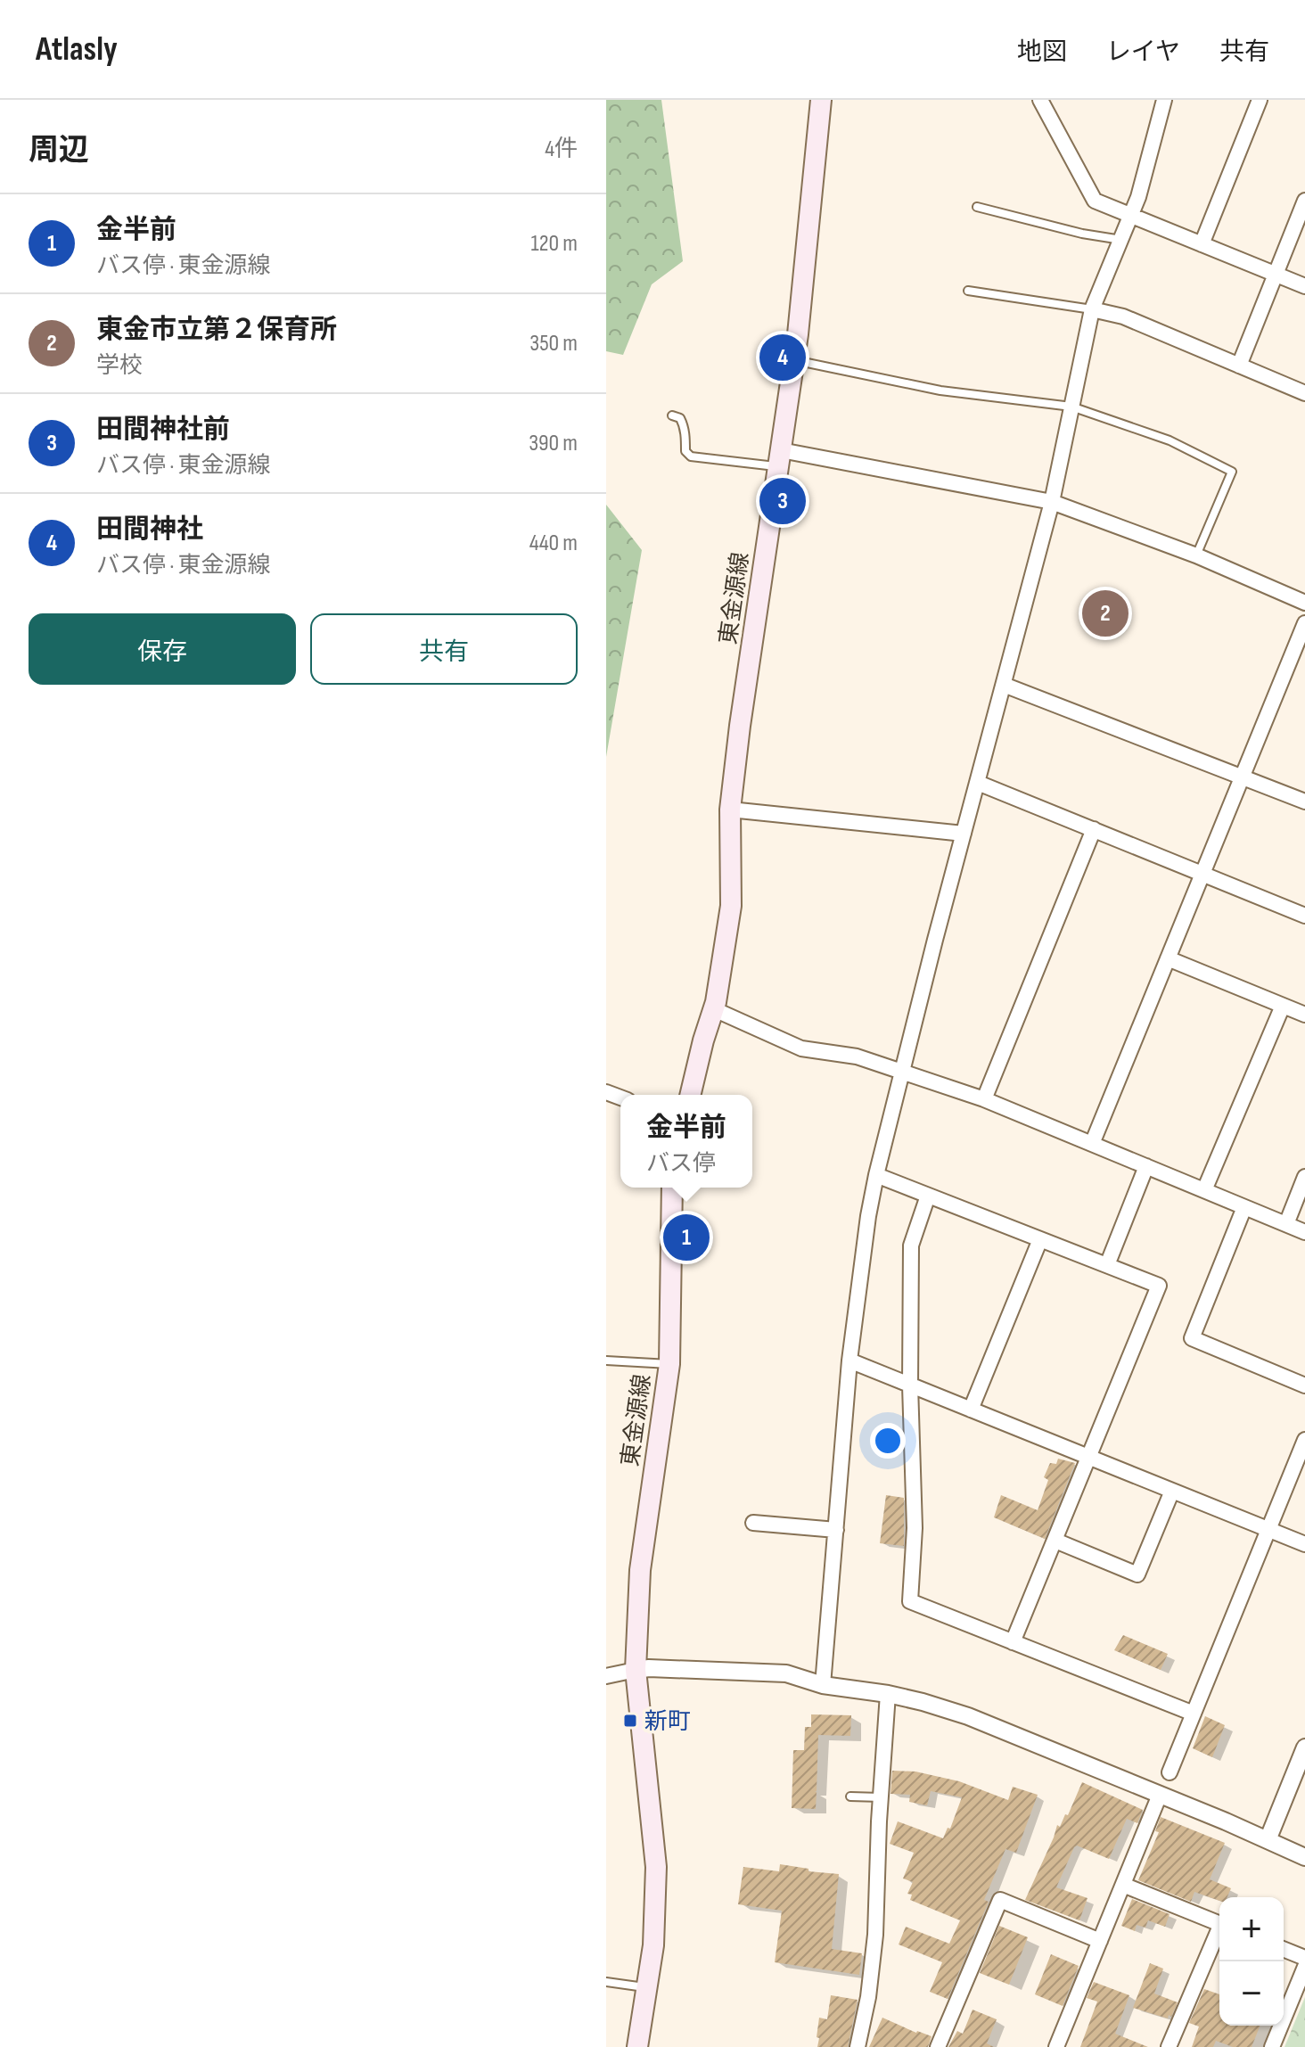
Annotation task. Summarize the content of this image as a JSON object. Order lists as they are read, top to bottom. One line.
{"streets":{"main road":["東金源線"]},"places":{"transit":["新町"]},"page":{"header":"Atlasly","nav":["地図","レイヤ","共有"],"heading":["周辺","4件"],"list":[{"mark":"1","name":"金半前","note":"バス停 · 東金源線","value":"120 m"},{"mark":"2","name":"東金市立第２保育所","note":"学校","value":"350 m"},{"mark":"3","name":"田間神社前","note":"バス停 · 東金源線","value":"390 m"},{"mark":"4","name":"田間神社","note":"バス停 · 東金源線","value":"440 m"}],"pins":["4","3","2","1"],"buttons":["保存","共有"],"popup":["金半前","バス停"],"map_buttons":["+","−"]}}
